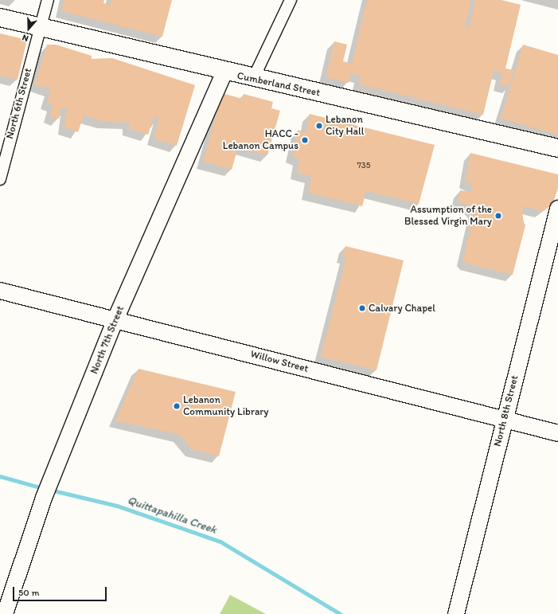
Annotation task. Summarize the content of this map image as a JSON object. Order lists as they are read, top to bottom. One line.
{"streets":{"highway":["Cumberland Street"],"street":["North 6th Street","North 7th Street","Willow Street","North 8th Street"]},"crossings":[["Cumberland Street","North 6th Street"],["Cumberland Street","North 7th Street"],["North 7th Street","Willow Street"],["Willow Street","North 8th Street"]],"water":["Quittapahilla Creek"],"places":["Lebanon City Hall","HACC - Lebanon Campus","Assumption of the Blessed Virgin Mary","Calvary Chapel","Lebanon Community Library"],"house_numbers":["735"],"scale_bar":"50 m","north":"bottom"}
